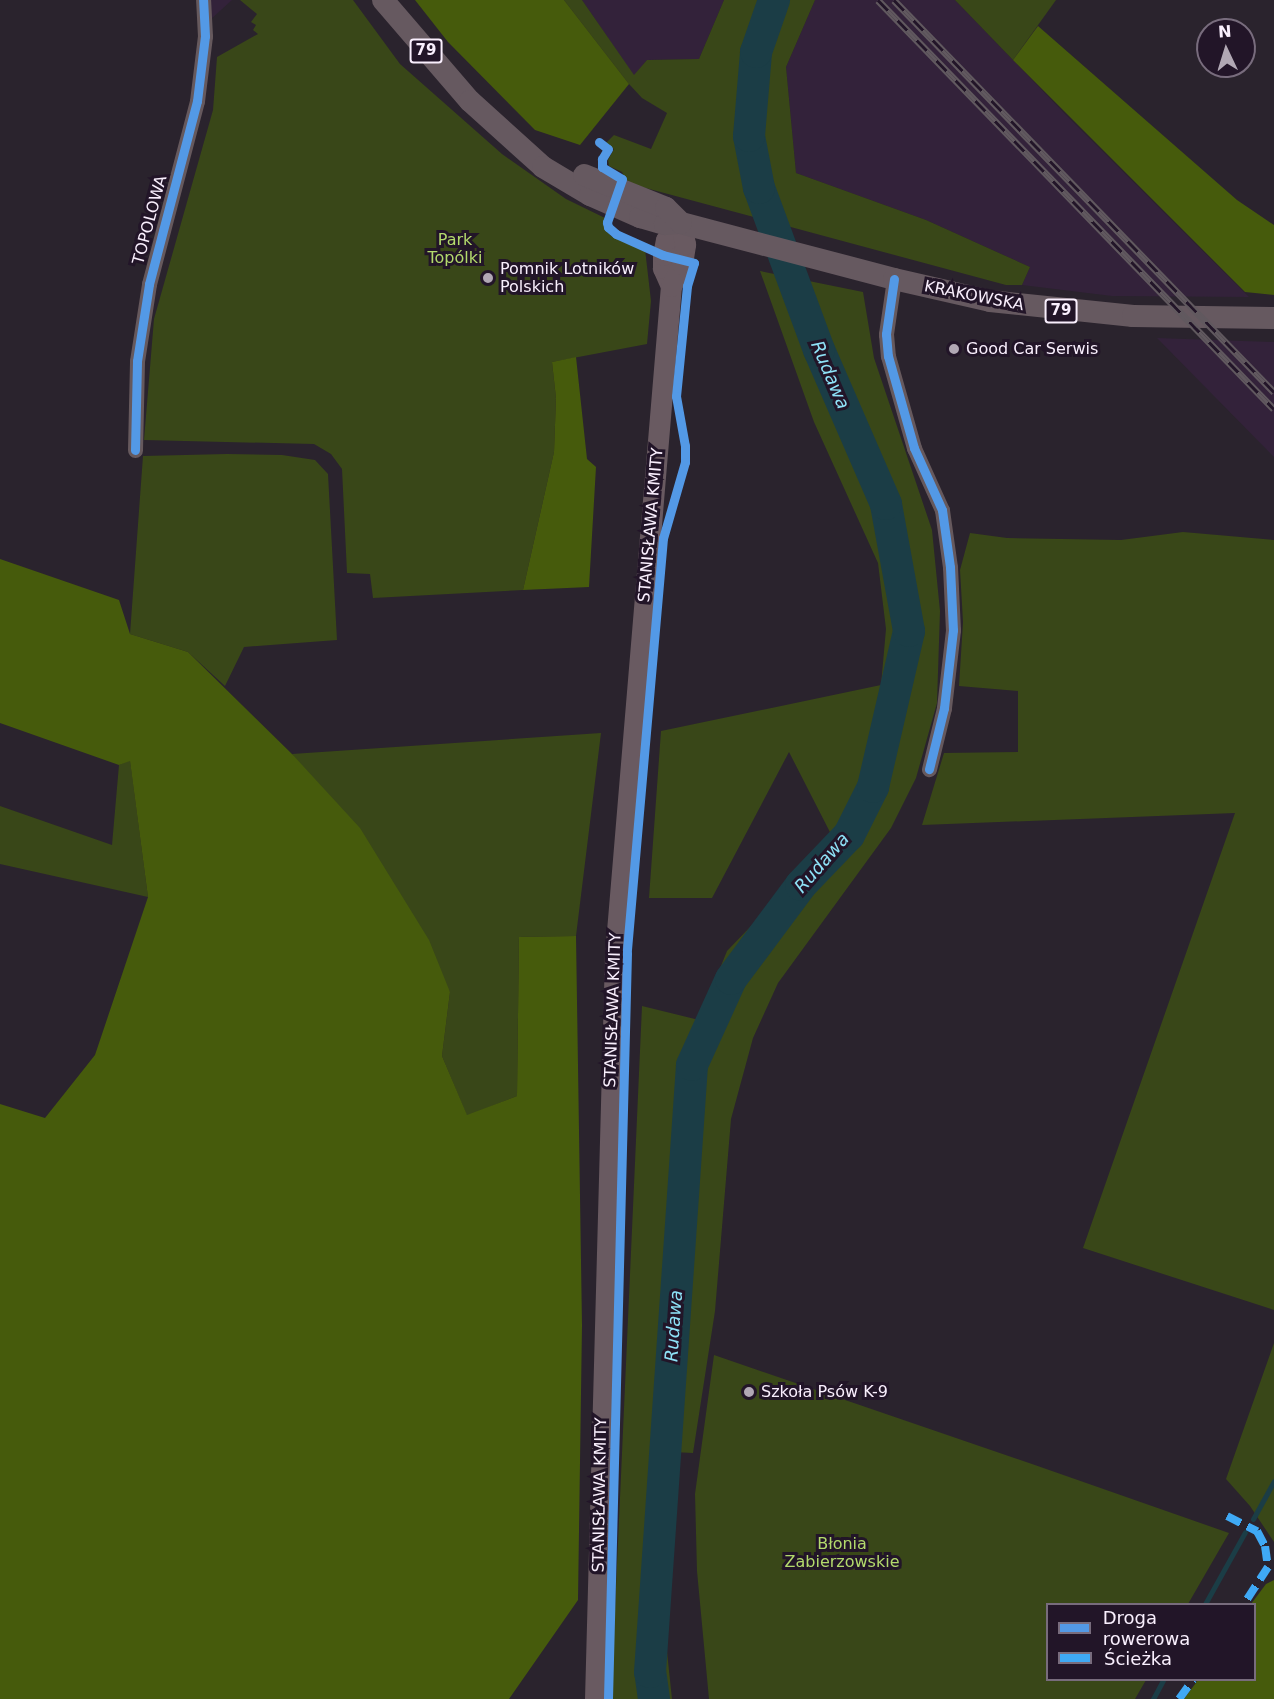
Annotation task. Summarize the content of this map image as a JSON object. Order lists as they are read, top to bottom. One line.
{"streets":{"main road":["79","KRAKOWSKA","STANISŁAWA KMITY"],"street":["TOPOLOWA"]},"crossings":[["KRAKOWSKA","STANISŁAWA KMITY"]],"water":["Rudawa"],"parks":["Park Topólki","Błonia Zabierzowskie"],"places":["Pomnik Lotników Polskich","Good Car Serwis","Szkoła Psów K-9"],"legend":["Droga rowerowa","Ścieżka"],"north":"top"}
